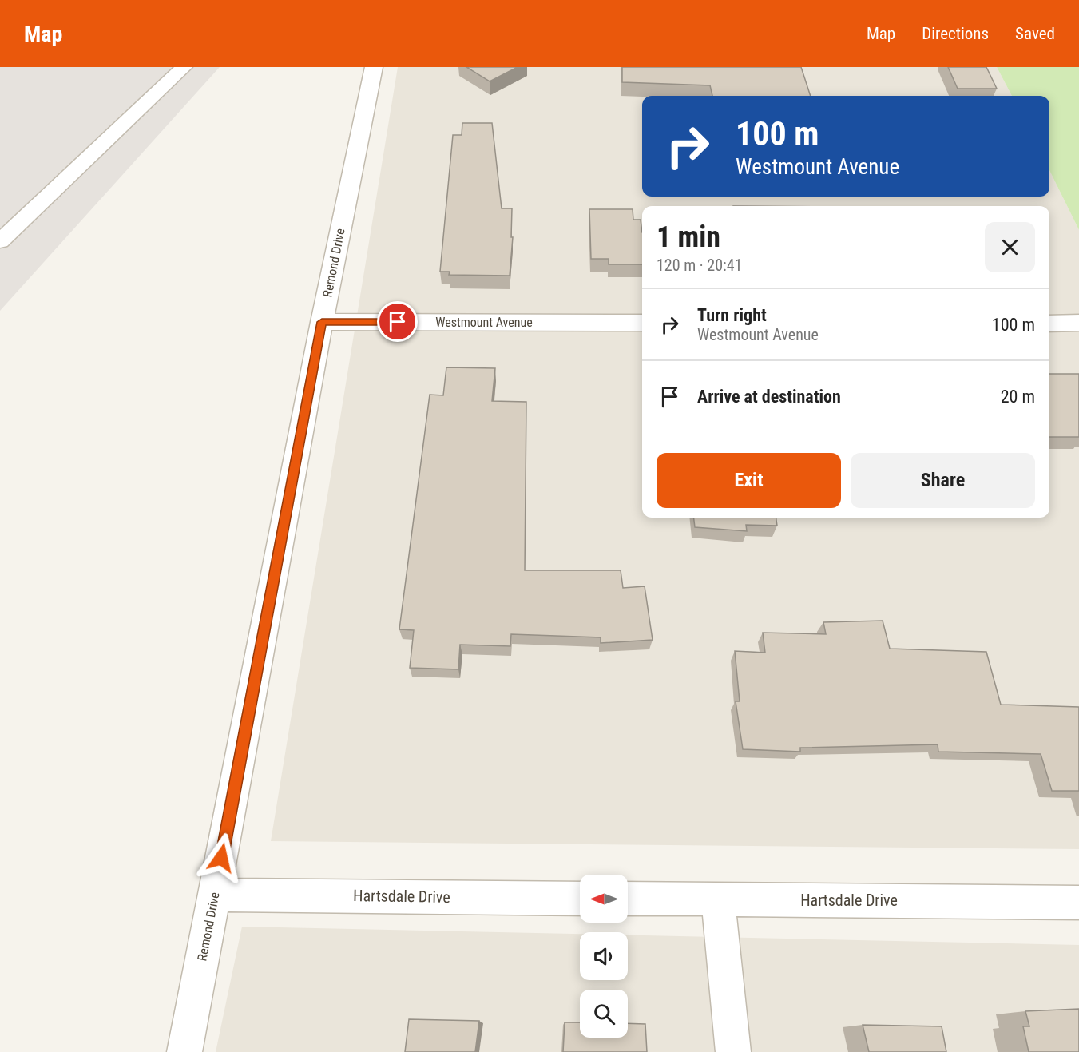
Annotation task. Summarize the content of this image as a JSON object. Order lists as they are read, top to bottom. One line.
{"streets":{"street":["Remond Drive","Westmount Avenue","Hartsdale Drive"]},"crossings":[["Remond Drive","Westmount Avenue"],["Remond Drive","Hartsdale Drive"]],"north":"left","page":{"header":"Map","nav":["Map","Directions","Saved"],"turn":["100 m","Westmount Avenue"],"heading":["1 min","120 m · 20:41"],"list":[{"name":"Turn right","note":"Westmount Avenue","value":"100 m"},{"name":"Arrive at destination","value":"20 m"}],"buttons":["Exit","Share"]}}
